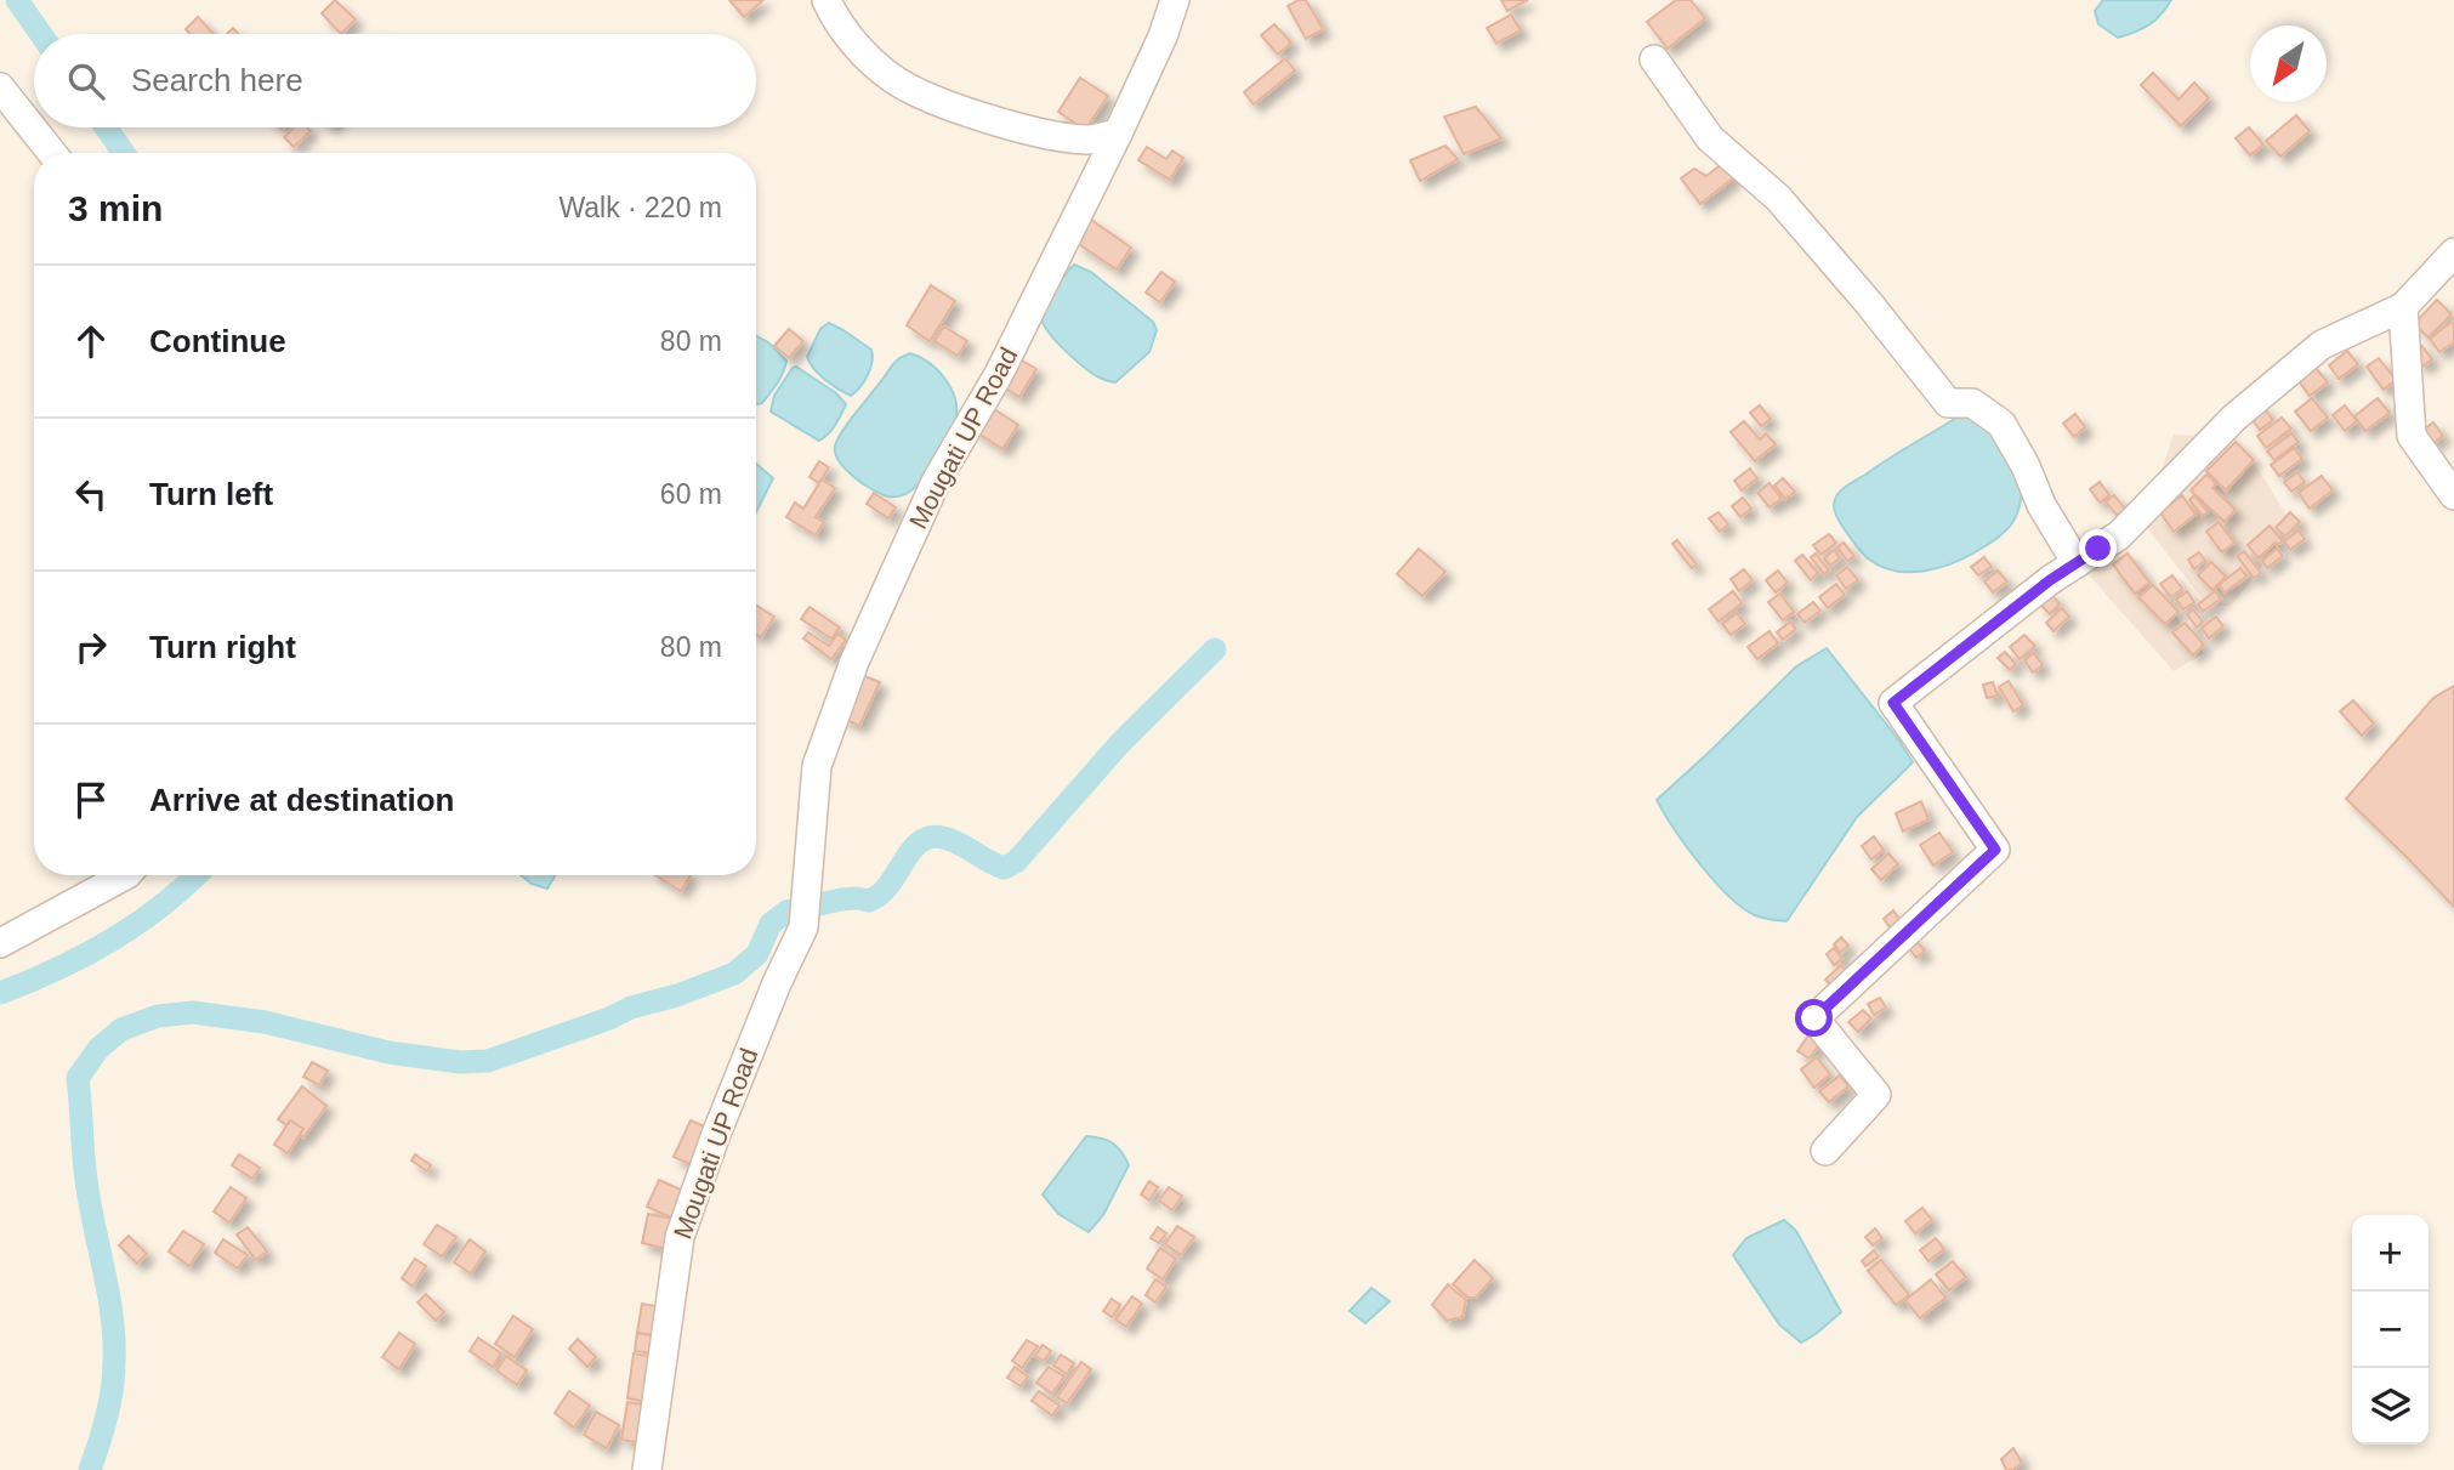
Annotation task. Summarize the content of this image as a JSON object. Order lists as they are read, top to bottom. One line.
{"streets":{"street":["Mougati UP Road"]},"north":"bottom left","page":{"search":"Search here","heading":["3 min","Walk · 220 m"],"list":[["Continue","80 m"],["Turn left","60 m"],["Turn right","80 m"],"Arrive at destination"],"map_buttons":["+","−"]}}
